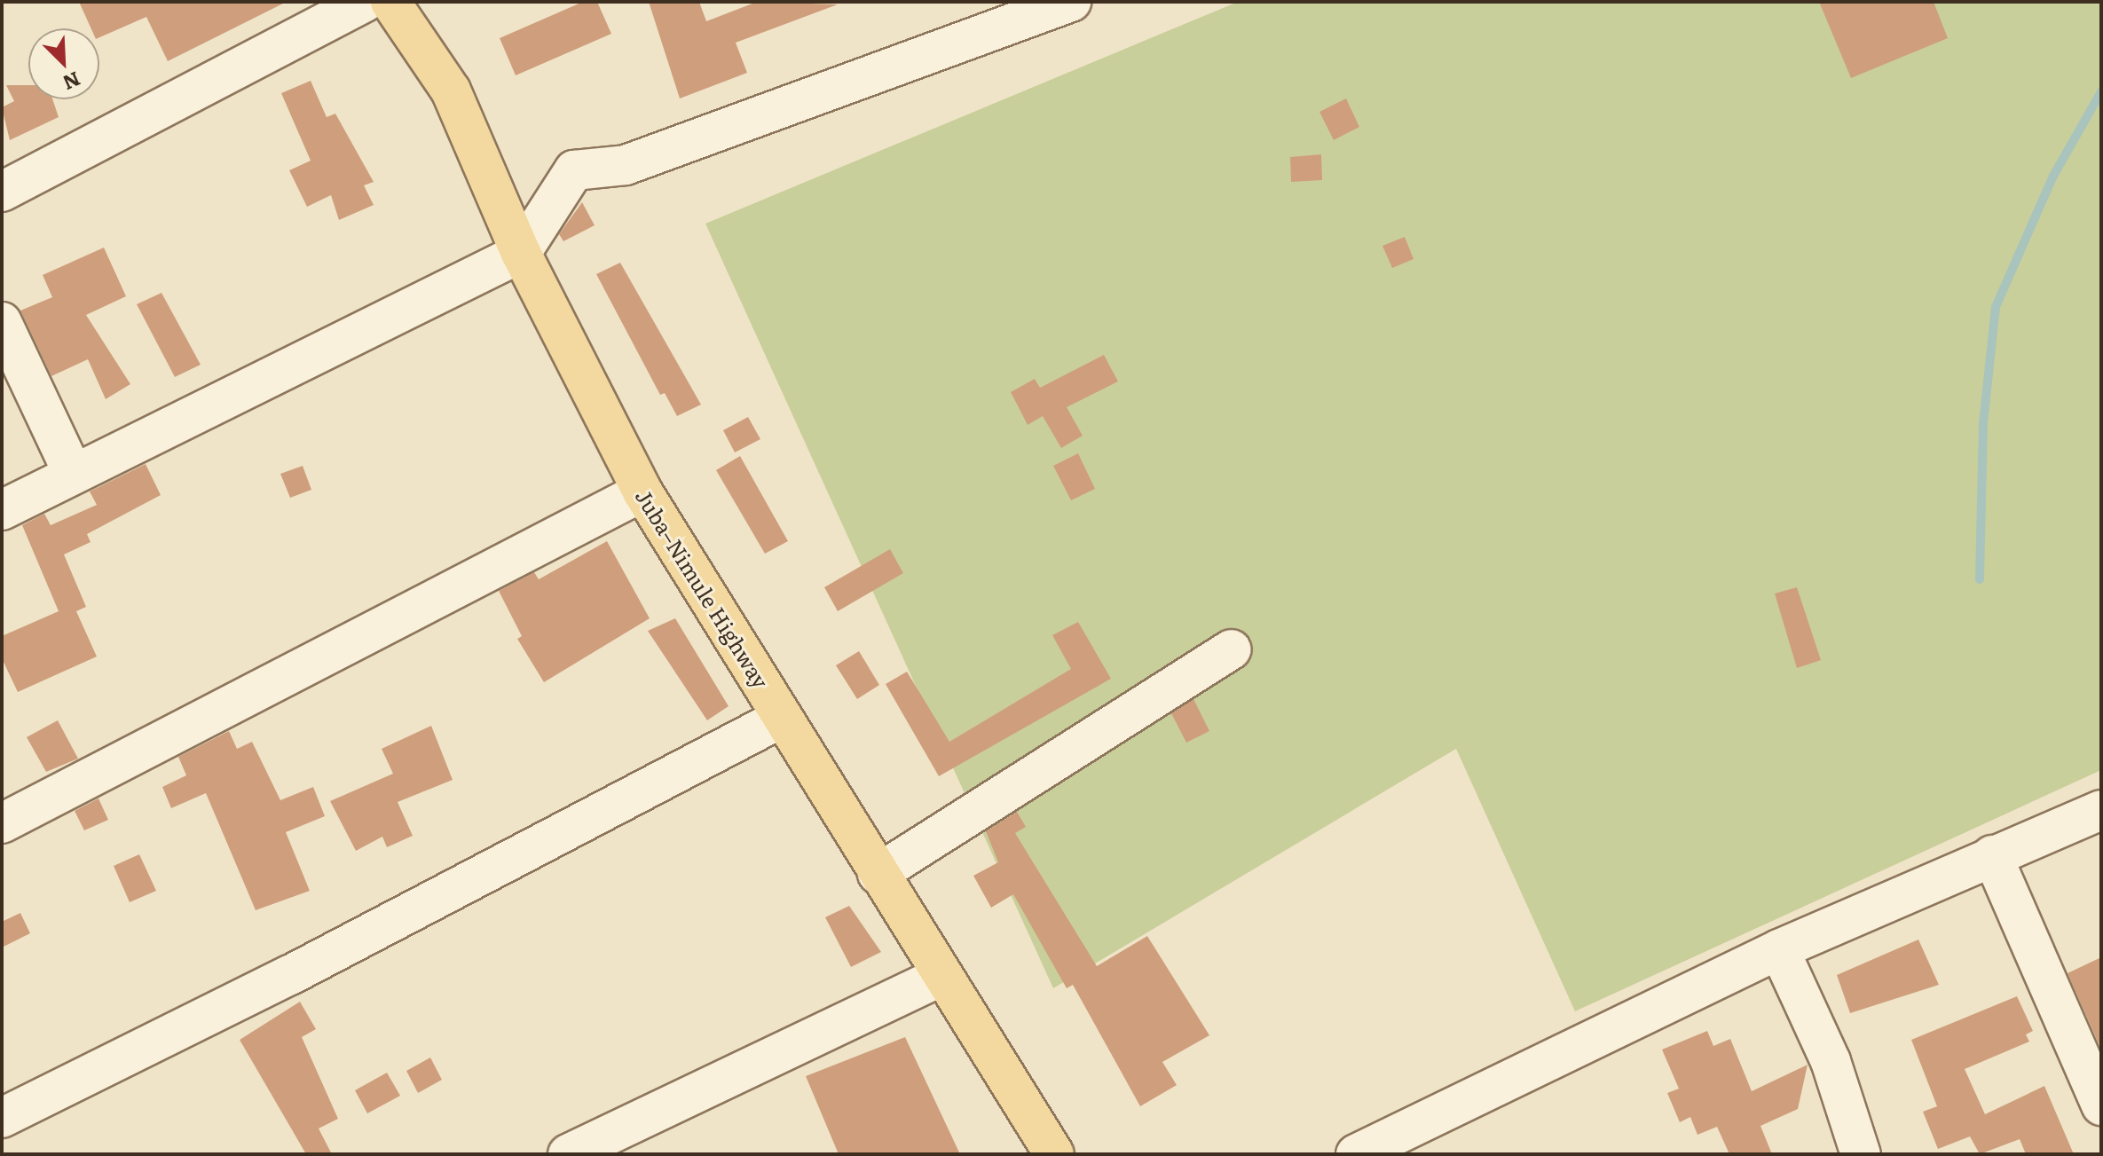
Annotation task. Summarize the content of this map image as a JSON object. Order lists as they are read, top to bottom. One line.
{"streets":{"main road":["Juba–Nimule Highway"]},"north":"bottom right"}
